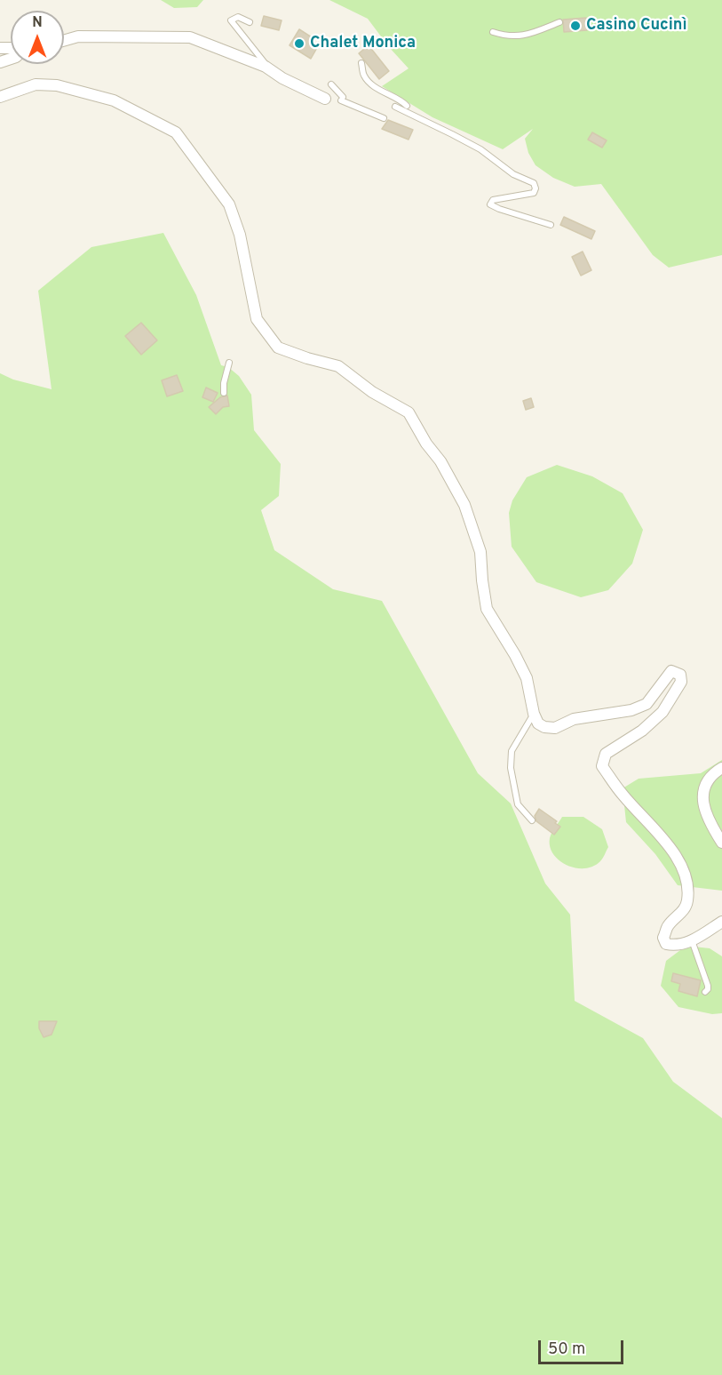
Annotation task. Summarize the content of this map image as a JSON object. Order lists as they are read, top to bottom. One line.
{"places":["Casino Cucinì","Chalet Monica"],"scale_bar":"50 m","north":"top"}
